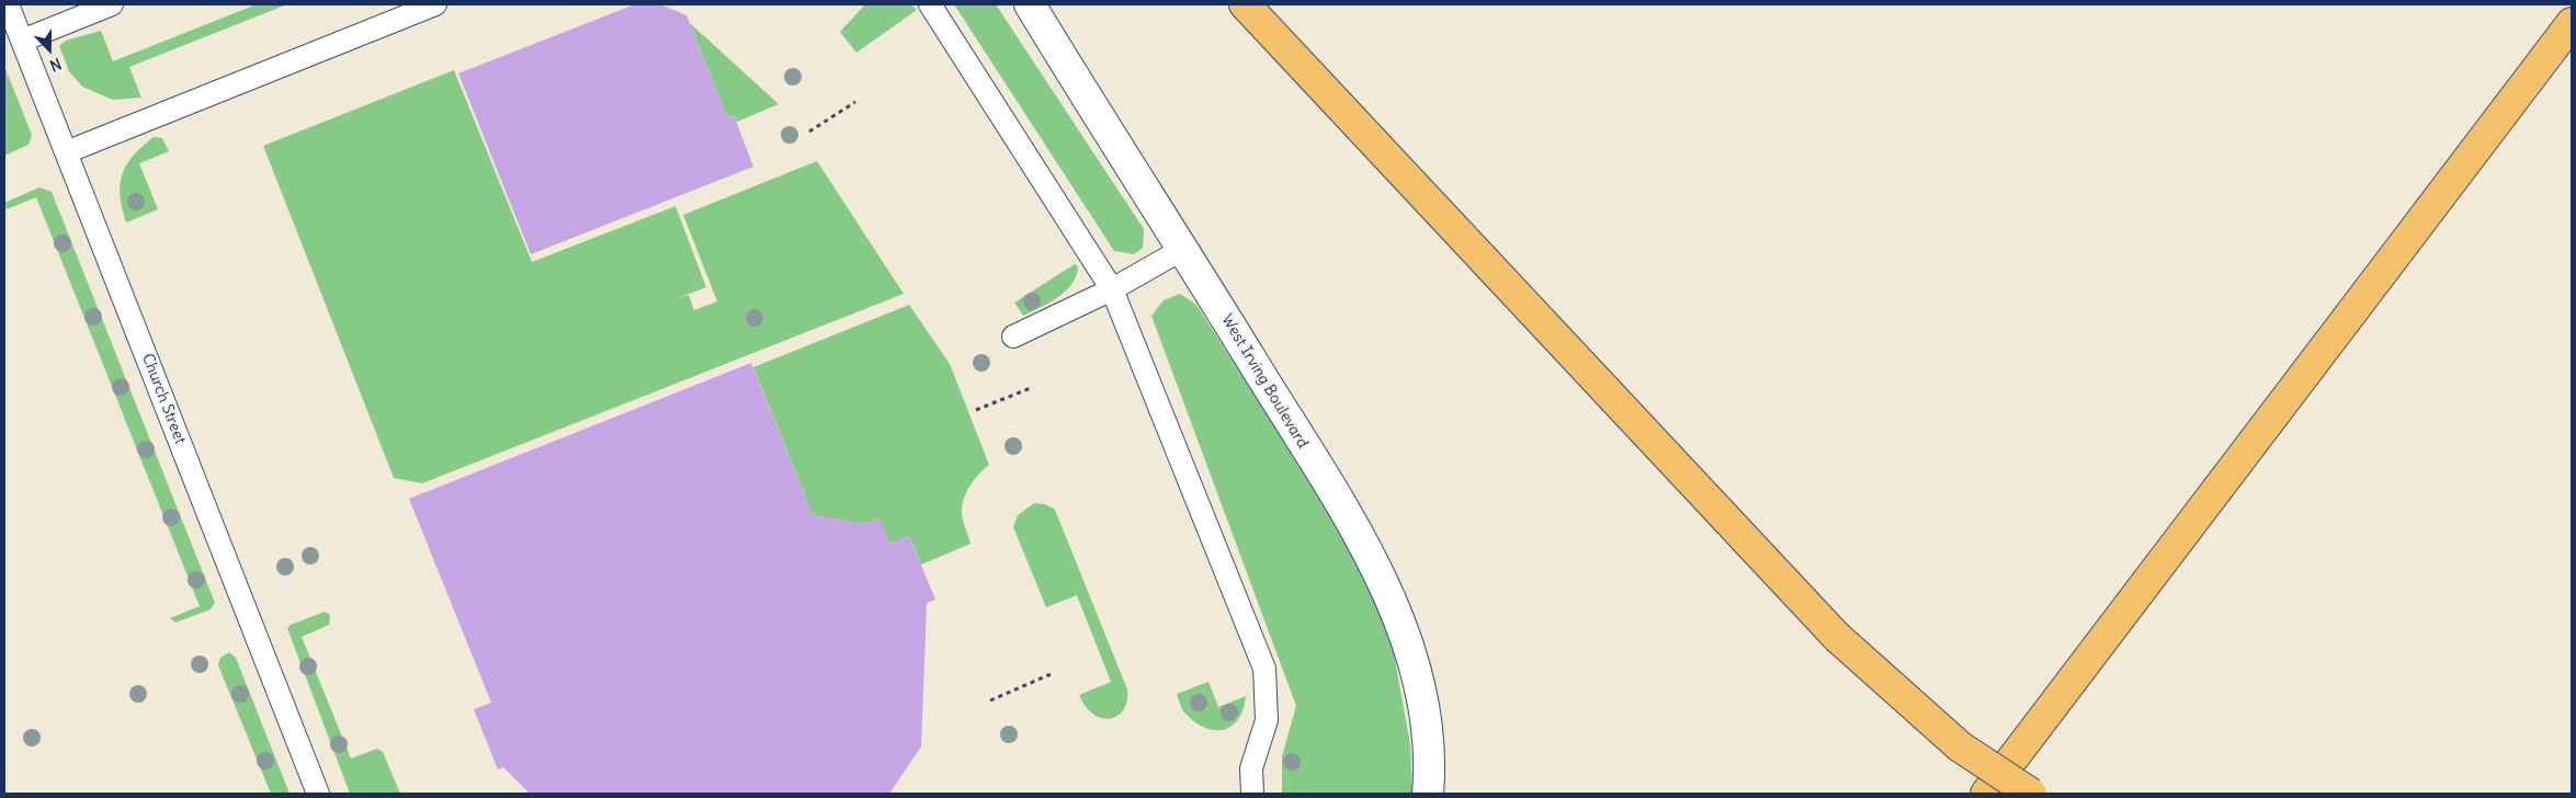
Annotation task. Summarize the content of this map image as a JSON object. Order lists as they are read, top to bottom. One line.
{"streets":{"street":["West Irving Boulevard"],"lane":["Church Street"]},"north":"bottom"}
